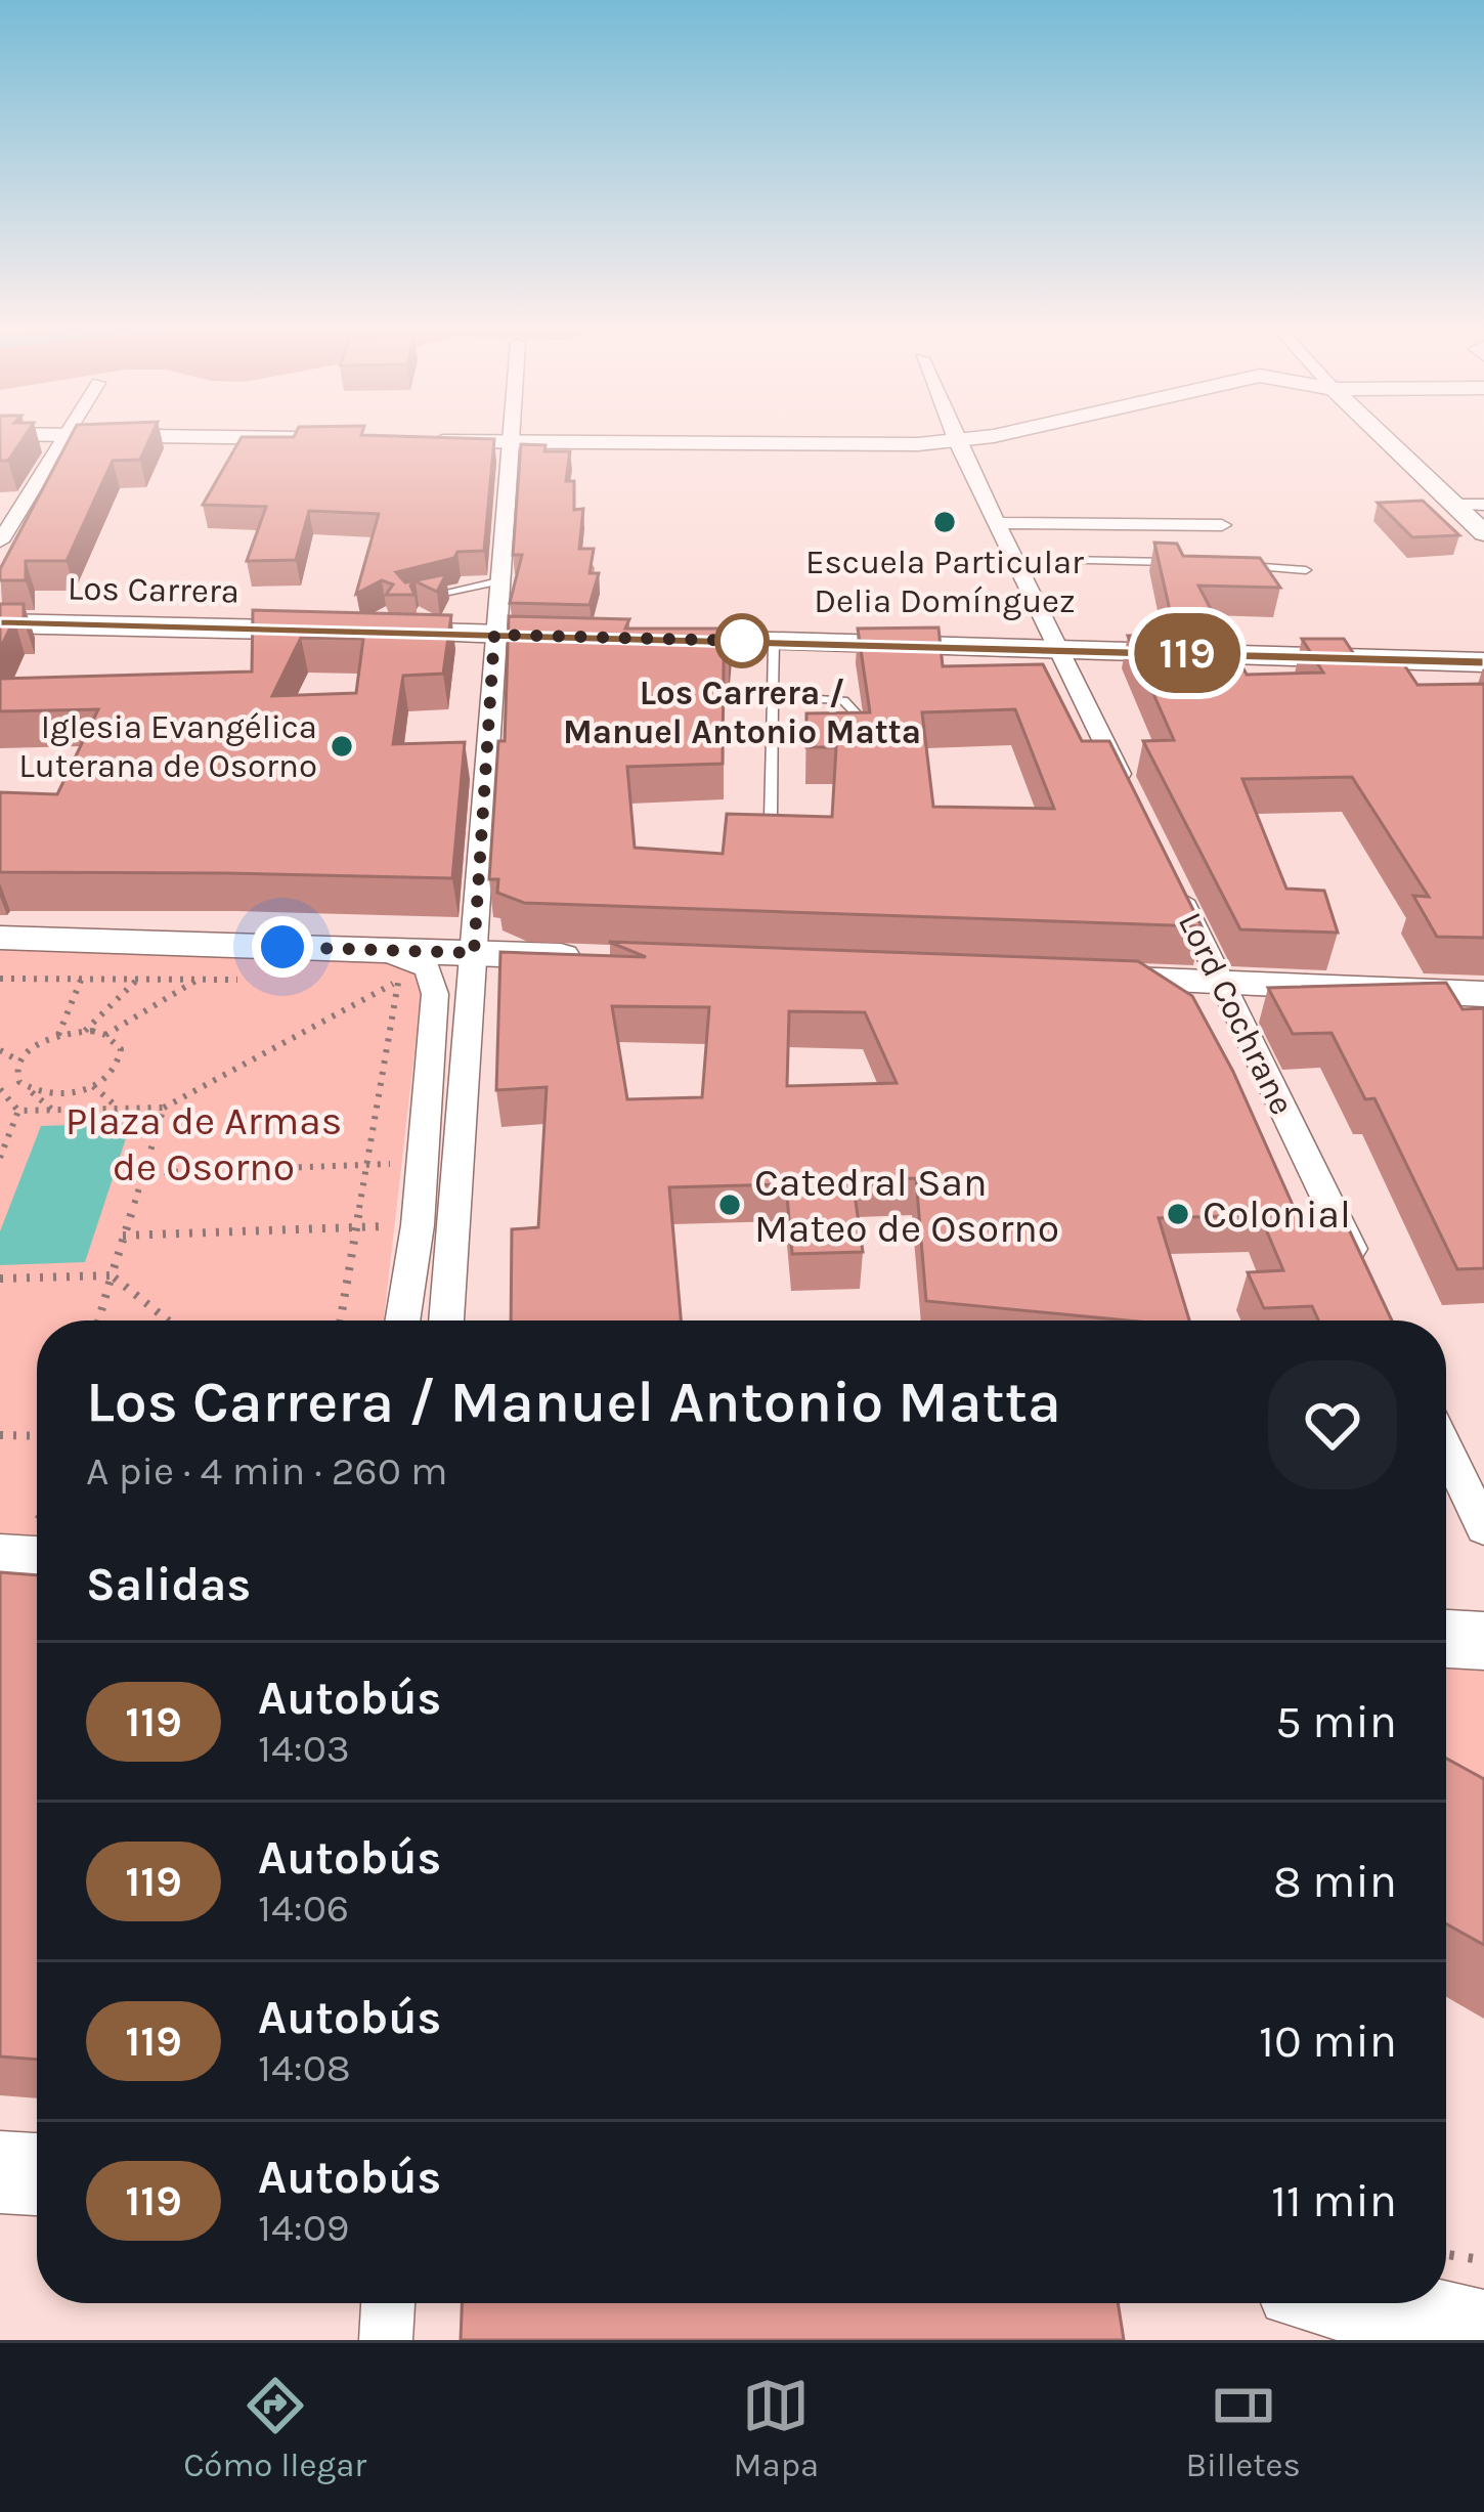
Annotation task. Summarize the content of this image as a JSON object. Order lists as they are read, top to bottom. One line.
{"streets":{"main road":["Los Carrera"],"street":["Lord Cochrane"]},"parks":["Plaza de Armas de Osorno"],"places":["Escuela Particular Delia Domínguez","Los Carrera / Manuel Antonio Matta","Iglesia Evangélica Luterana de Osorno","Catedral San Mateo de Osorno","Colonial"],"lines":["bus line 119"],"page":{"on_map":"119","heading":[["Los Carrera / Manuel Antonio Matta","A pie · 4 min · 260 m"],"Salidas"],"list":[{"mark":"119","name":"Autobús","note":"14:03","value":"5 min"},{"mark":"119","name":"Autobús","note":"14:06","value":"8 min"},{"mark":"119","name":"Autobús","note":"14:08","value":"10 min"},{"mark":"119","name":"Autobús","note":"14:09","value":"11 min"}],"tabs":["Cómo llegar","Mapa","Billetes"]}}
